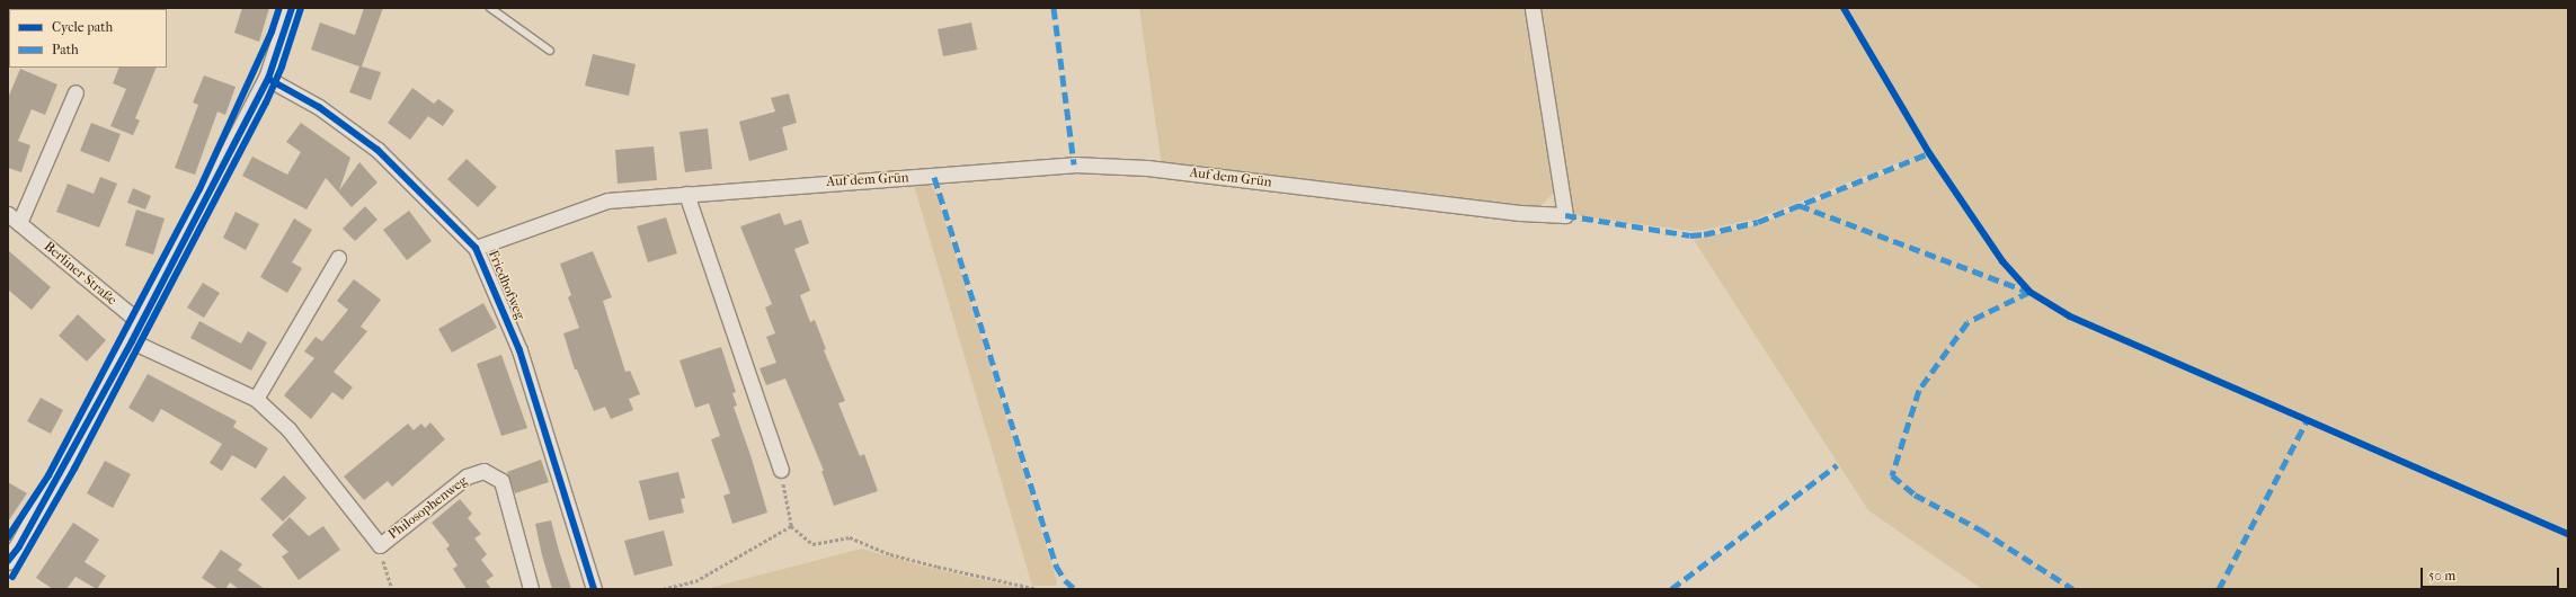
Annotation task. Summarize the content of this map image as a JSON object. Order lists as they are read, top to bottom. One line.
{"streets":{"street":["Auf dem Grün","Berliner Straße","Friedhofweg","Philosophenweg"]},"crossings":[["Auf dem Grün","Friedhofweg"]],"legend":["Cycle path","Path"],"scale_bar":"50 m"}
